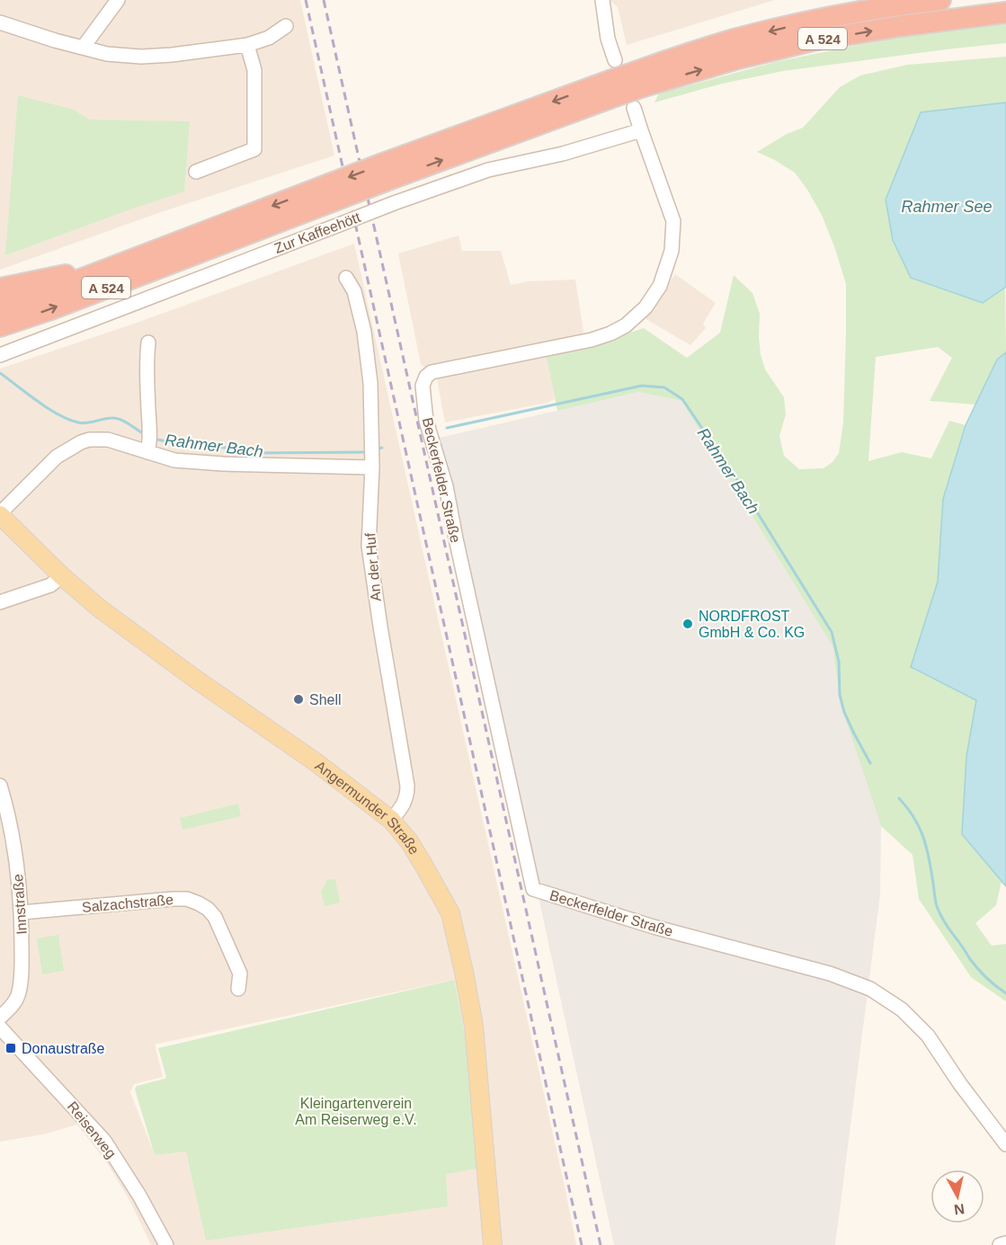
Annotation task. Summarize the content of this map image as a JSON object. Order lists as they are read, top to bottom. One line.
{"streets":{"highway":["A 524"],"main road":["Angermunder Straße"],"street":["Zur Kaffeehött","Beckerfelder Straße","An der Huf","Salzachstraße","Innstraße","Reiserweg"]},"crossings":[["Zur Kaffeehött","Beckerfelder Straße"],["An der Huf","Angermunder Straße"],["Salzachstraße","Innstraße"]],"water":["Rahmer See","Rahmer Bach"],"parks":["Kleingartenverein Am Reiserweg e.V."],"places":{"other":["NORDFROST GmbH & Co. KG","Shell"],"transit":["Donaustraße"]},"north":"bottom"}
